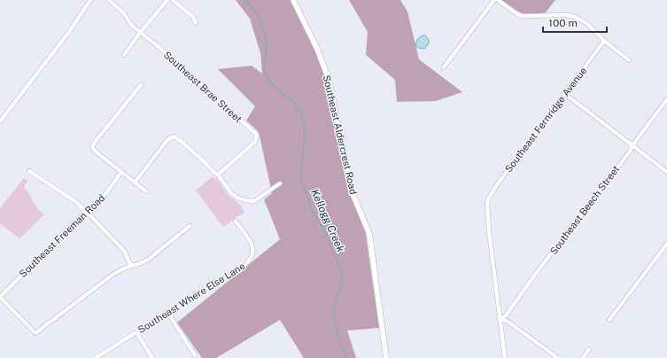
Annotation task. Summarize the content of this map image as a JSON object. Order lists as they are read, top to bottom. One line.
{"streets":{"street":["Southeast Brae Street","Southeast Fernridge Avenue","Southeast Aldercrest Road","Southeast Beech Street","Southeast Freeman Road","Southeast Where Else Lane"]},"crossings":[["Southeast Fernridge Avenue","Southeast Beech Street"]],"water":["Kellogg Creek"],"scale_bar":"100 m"}
